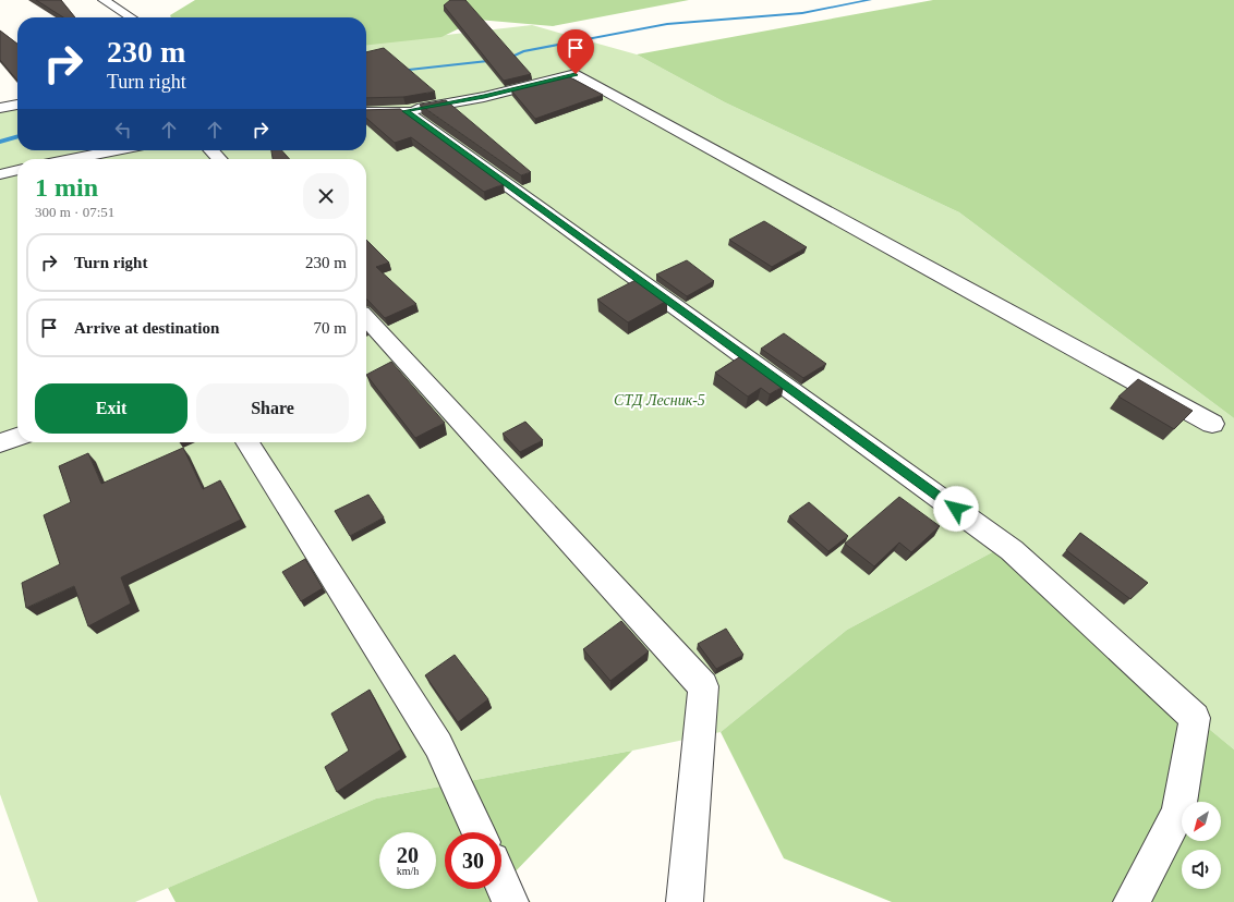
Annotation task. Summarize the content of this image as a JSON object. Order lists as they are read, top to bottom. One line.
{"parks":["СТД Лесник-5"],"north":"bottom left","page":{"turn":["230 m","Turn right"],"heading":["1 min","300 m · 07:51"],"list":[{"name":"Turn right","value":"230 m"},{"name":"Arrive at destination","value":"70 m"}],"buttons":["Exit","Share"],"speed":"20 km/h","limit":"30"}}
